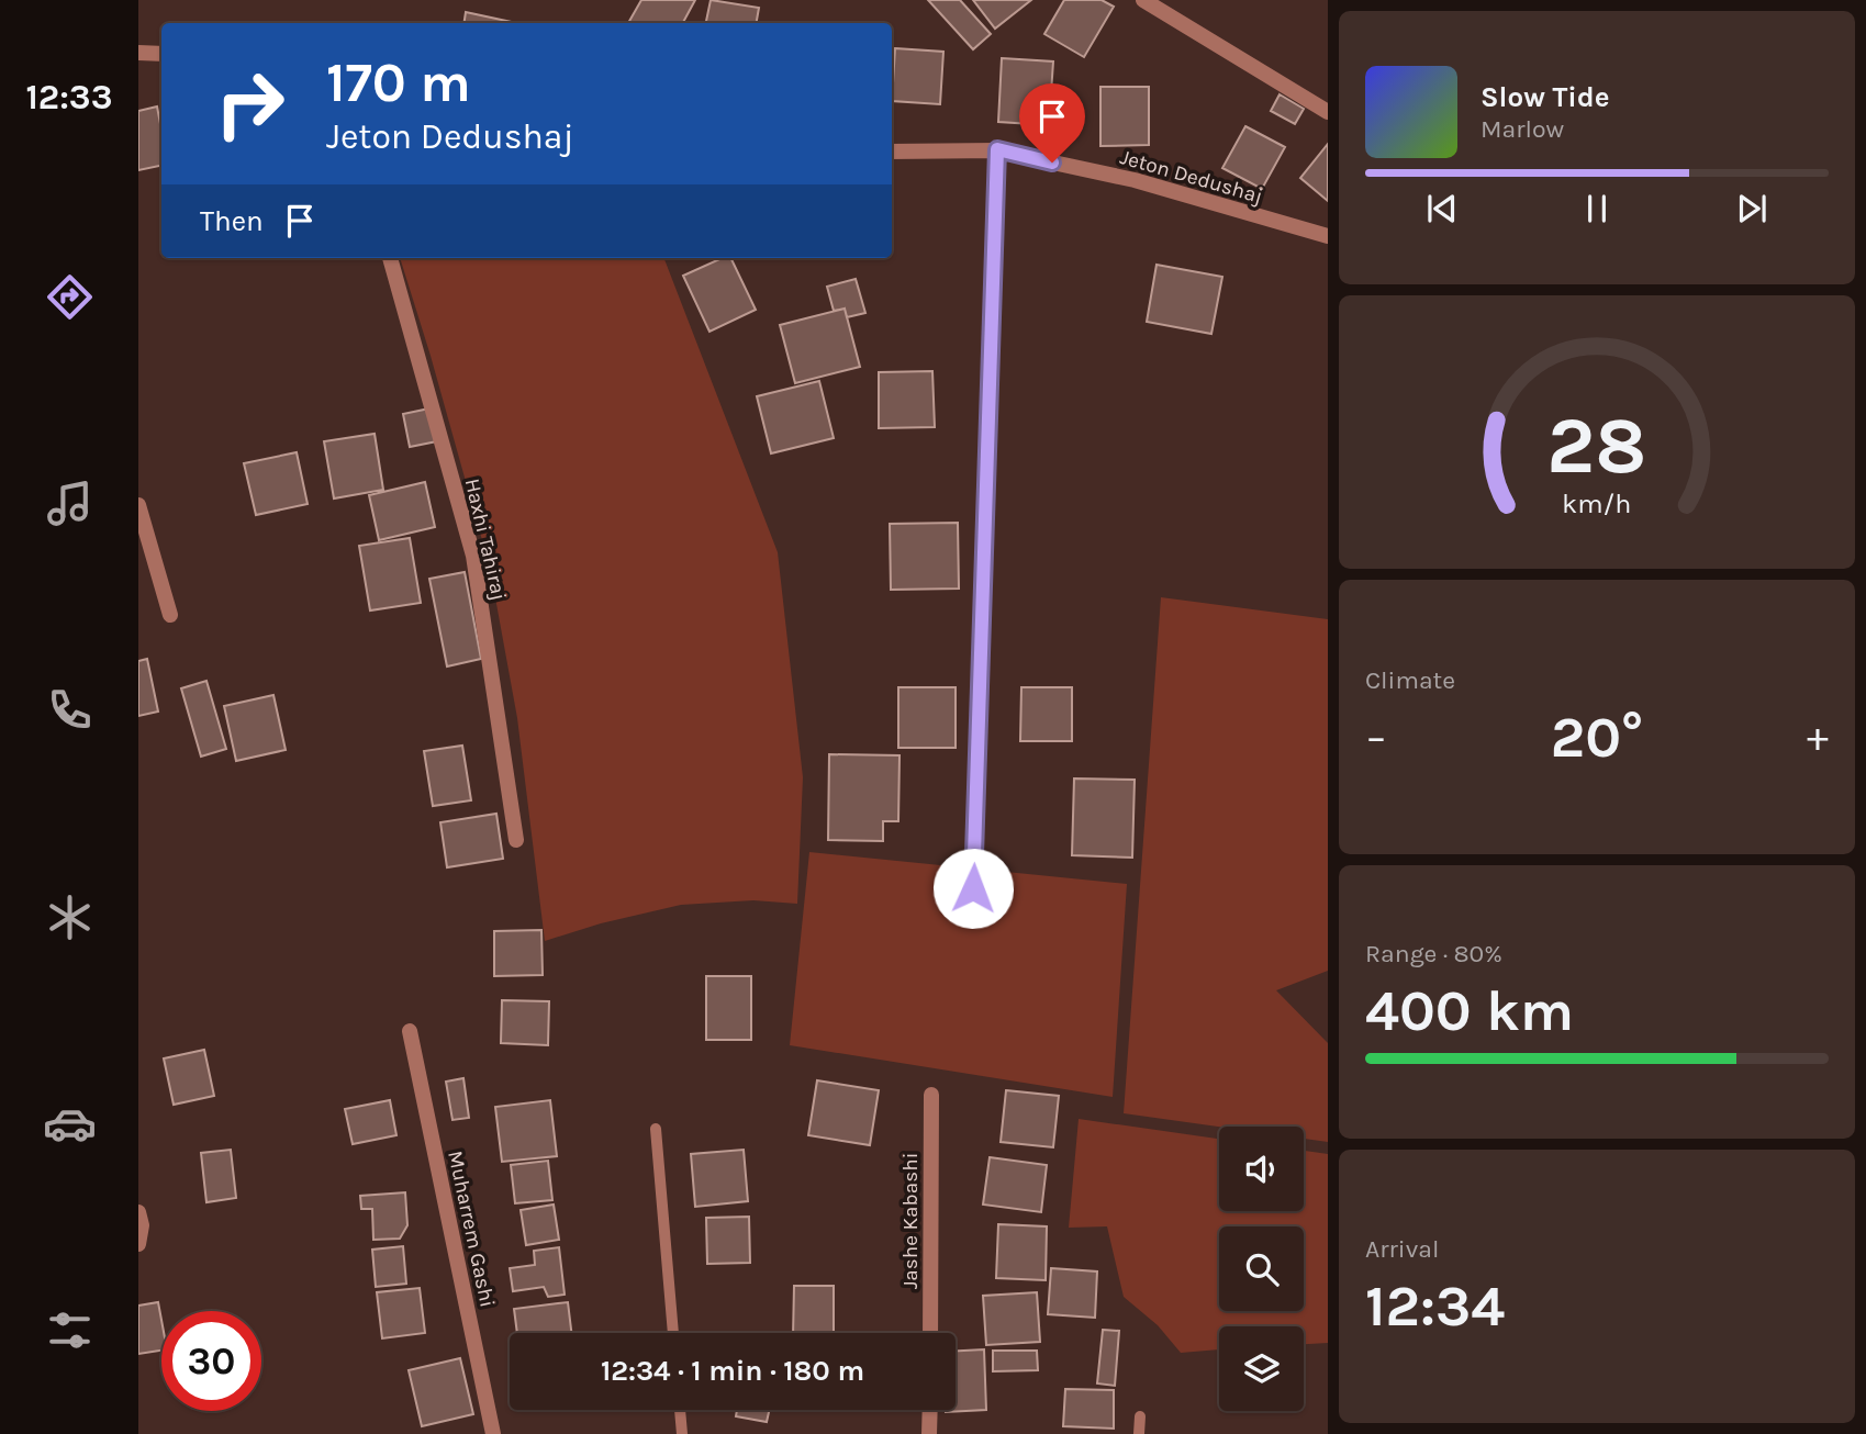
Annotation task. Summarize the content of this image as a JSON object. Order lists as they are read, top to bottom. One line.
{"streets":{"street":["Jeton Dedushaj","Haxhi Tahiraj","Jashe Kabashi","Muharrem Gashi"]},"page":{"tabs":"12:33","turn":["170 m","Jeton Dedushaj"],"song":["Slow Tide","Marlow"],"then":"Then","tile":["Climate",["Range · 80%","400 km"],["Arrival","12:34"]],"heat":["−","20°","+"],"limit":"30","trip":"12:34 · 1 min · 180 m","gauge":["28","km/h"]}}
